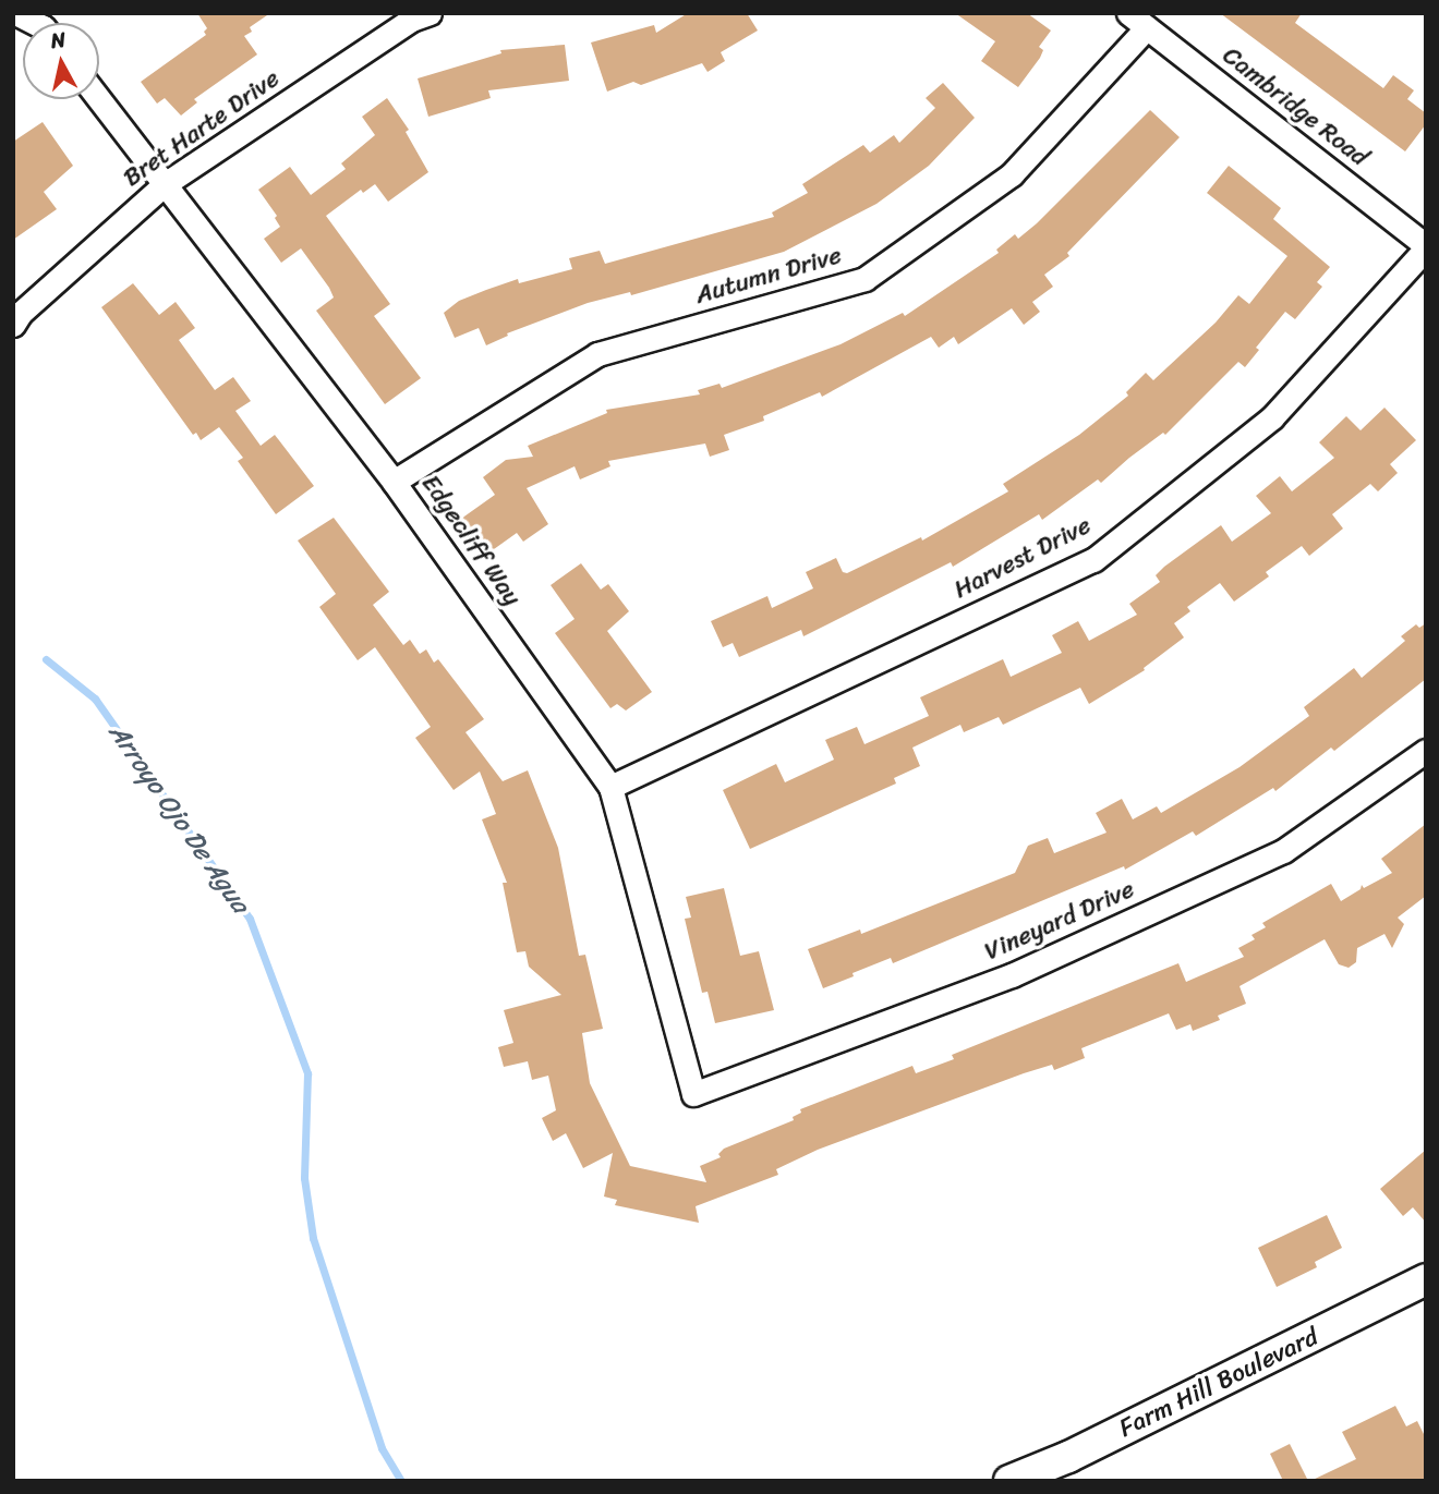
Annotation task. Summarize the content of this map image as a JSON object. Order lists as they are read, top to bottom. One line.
{"streets":{"main road":["Farm Hill Boulevard"],"street":["Cambridge Road","Bret Harte Drive","Autumn Drive","Edgecliff Way","Harvest Drive","Vineyard Drive"]},"crossings":[["Cambridge Road","Autumn Drive"],["Cambridge Road","Harvest Drive"],["Bret Harte Drive","Edgecliff Way"],["Autumn Drive","Edgecliff Way"],["Edgecliff Way","Harvest Drive"],["Edgecliff Way","Vineyard Drive"]],"water":["Arroyo Ojo De Agua"],"north":"top"}
